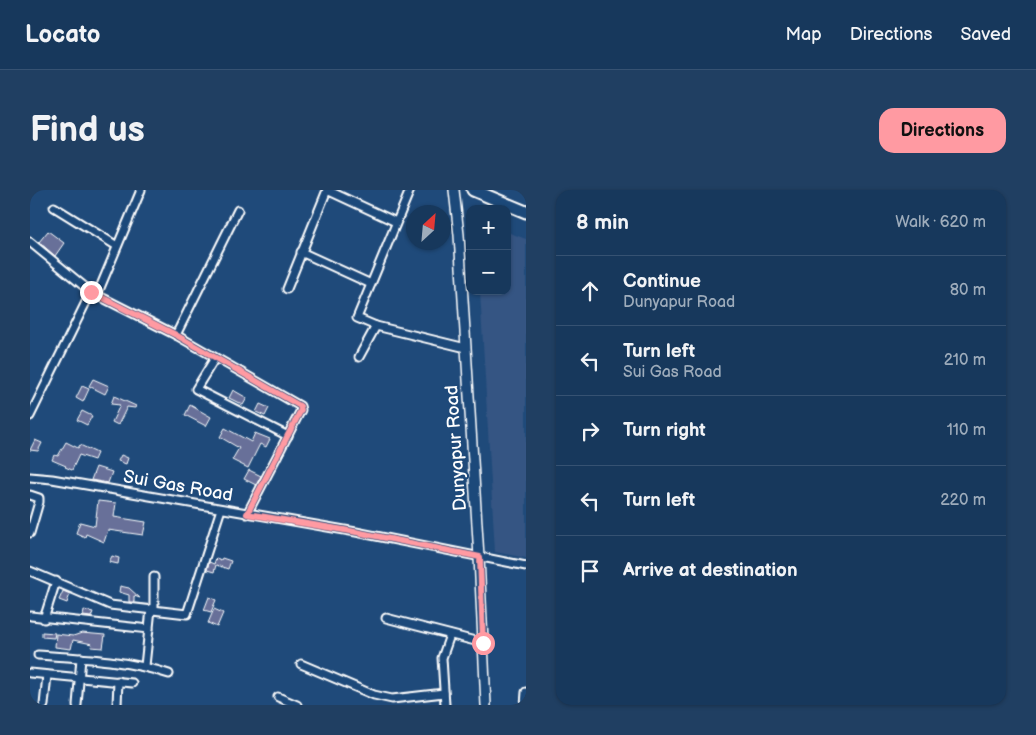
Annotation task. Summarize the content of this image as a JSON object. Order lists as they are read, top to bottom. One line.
{"streets":{"street":["Dunyapur Road","Sui Gas Road"]},"crossings":[["Dunyapur Road","Sui Gas Road"]],"north":"top right","page":{"header":"Locato","nav":["Map","Directions","Saved"],"buttons":"Directions","title":"Find us","heading":["8 min","Walk · 620 m"],"map_buttons":["+","−"],"list":[["Continue","Dunyapur Road","80 m"],["Turn left","Sui Gas Road","210 m"],["Turn right","110 m"],["Turn left","220 m"],"Arrive at destination"]}}
